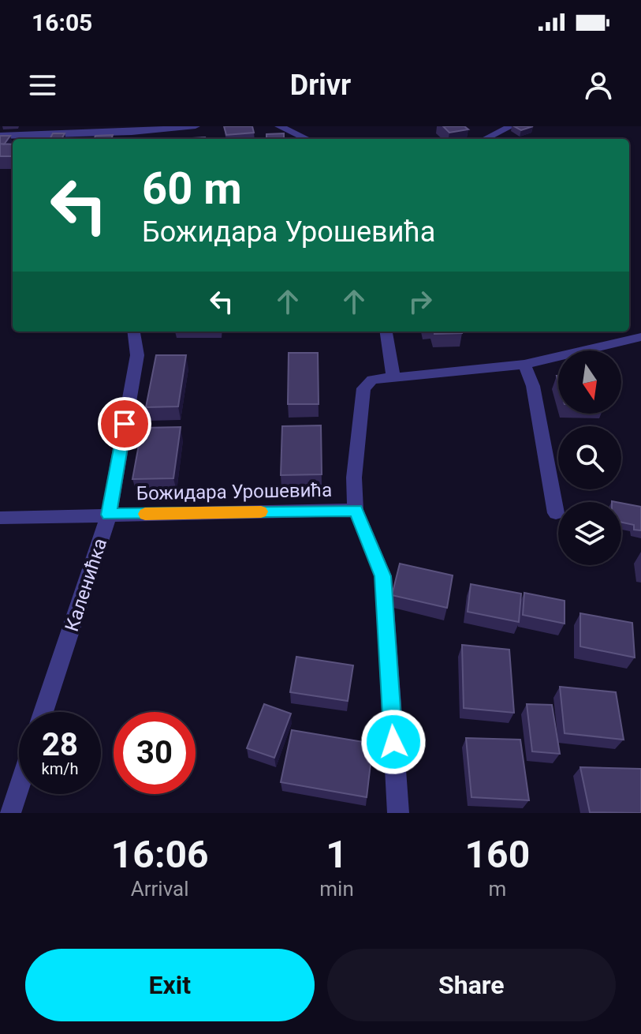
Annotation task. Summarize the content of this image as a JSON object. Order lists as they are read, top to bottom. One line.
{"streets":{"street":["Божидара Урошевића","Каленићка"]},"crossings":[["Божидара Урошевића","Каленићка"]],"north":"bottom","page":{"status":"16:05","header":"Drivr","turn":["60 m","Божидара Урошевића"],"speed":"28 km/h","limit":"30","eta":["16:06","Arrival","1","min","160","m"],"buttons":["Exit","Share"]}}
